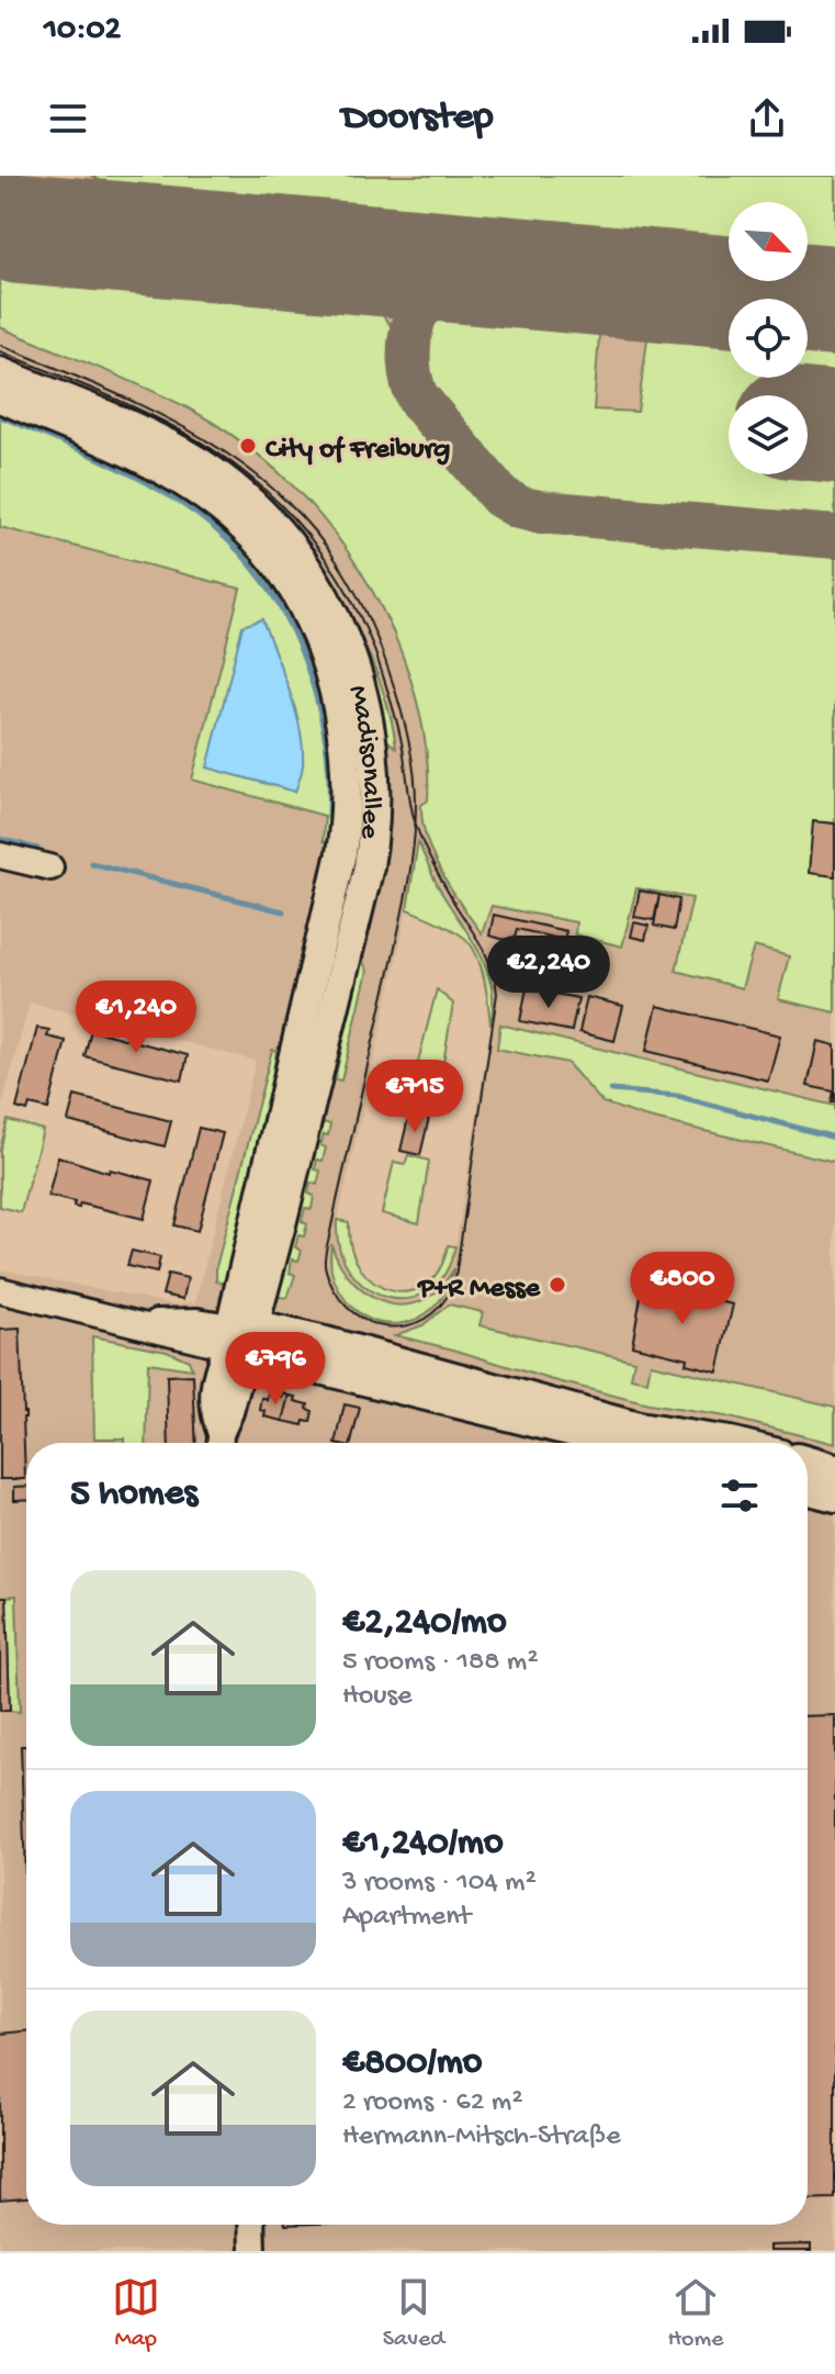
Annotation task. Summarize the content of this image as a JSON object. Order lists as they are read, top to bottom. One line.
{"streets":{"main road":["Madisonallee"]},"places":["City of Freiburg","P+R Messe"],"north":"bottom right","page":{"status":"10:02","header":"Doorstep","price":["€2,240","€1,240","€715","€800","€796"],"heading":"5 homes","list":[{"name":"€2,240/mo","note":"5 rooms · 188 m² · House"},{"name":"€1,240/mo","note":"3 rooms · 104 m² · Apartment"},{"name":"€800/mo","note":"2 rooms · 62 m² · Hermann-Mitsch-Straße"}],"tabs":["Map","Saved","Home"]}}
